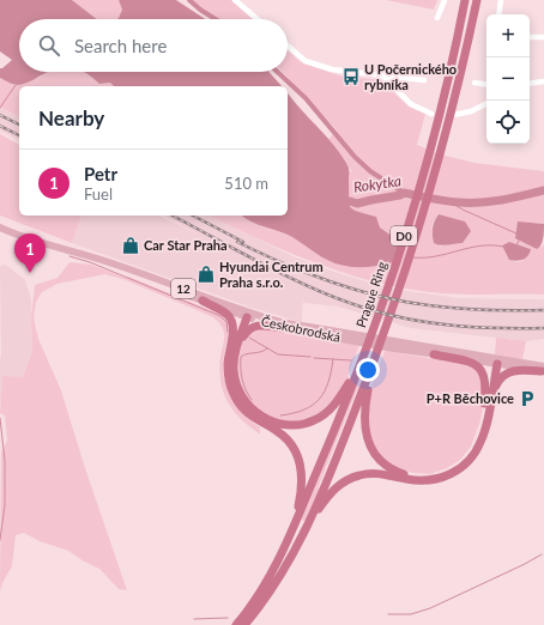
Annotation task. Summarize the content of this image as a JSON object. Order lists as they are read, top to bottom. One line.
{"streets":{"highway":["D0","Prague Ring"],"main road":["12","Českobrodská"]},"water":["Rokytka"],"places":{"bus stop":["U Počernického rybníka"],"shop":["Car Star Praha","Hyundai Centrum Praha s.r.o."],"parking":["P+R Běchovice"]},"page":{"map_buttons":["+","−"],"search":"Search here","heading":"Nearby","list":[{"mark":"1","name":"Petr","note":"Fuel","value":"510 m"}],"pins":"1"}}
